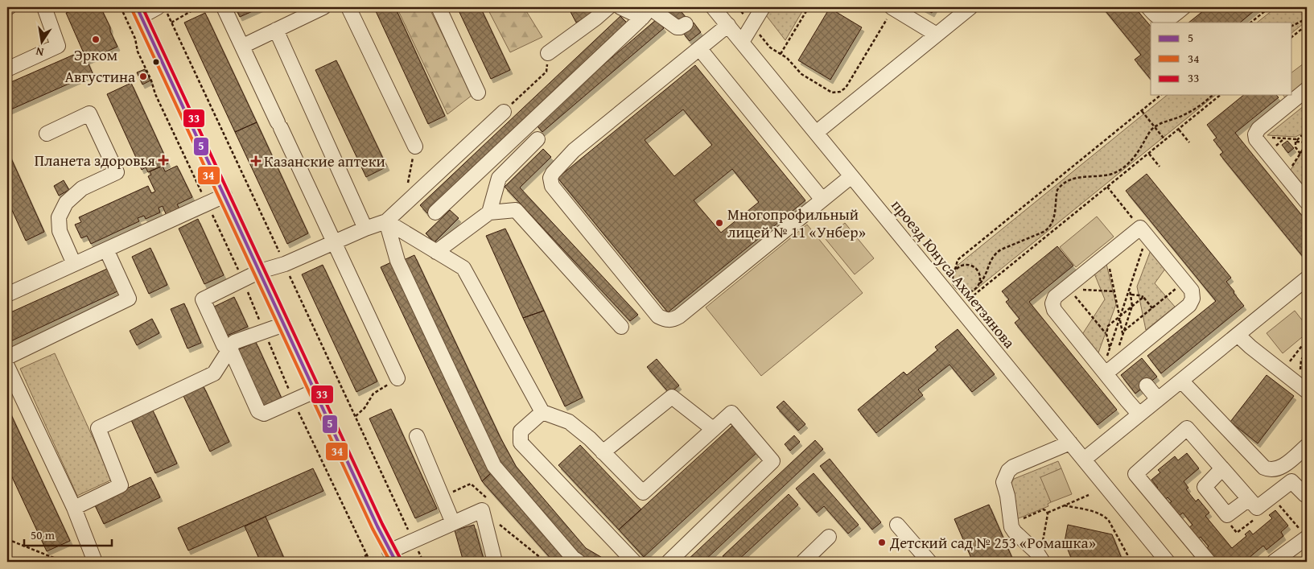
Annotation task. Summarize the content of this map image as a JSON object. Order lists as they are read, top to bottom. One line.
{"streets":{"street":["проезд Юнуса Ахметзянова"]},"places":{"other":["Эрком","Августина","Многопрофильный лицей № 11 «Унбер»","Детский сад № 253 «Ромашка»"],"health":["Планета здоровья","Казанские аптеки"]},"lines":["transit line 5","transit line 33","transit line 34"],"legend":["5","34","33"],"scale_bar":"50 m","north":"bottom"}
